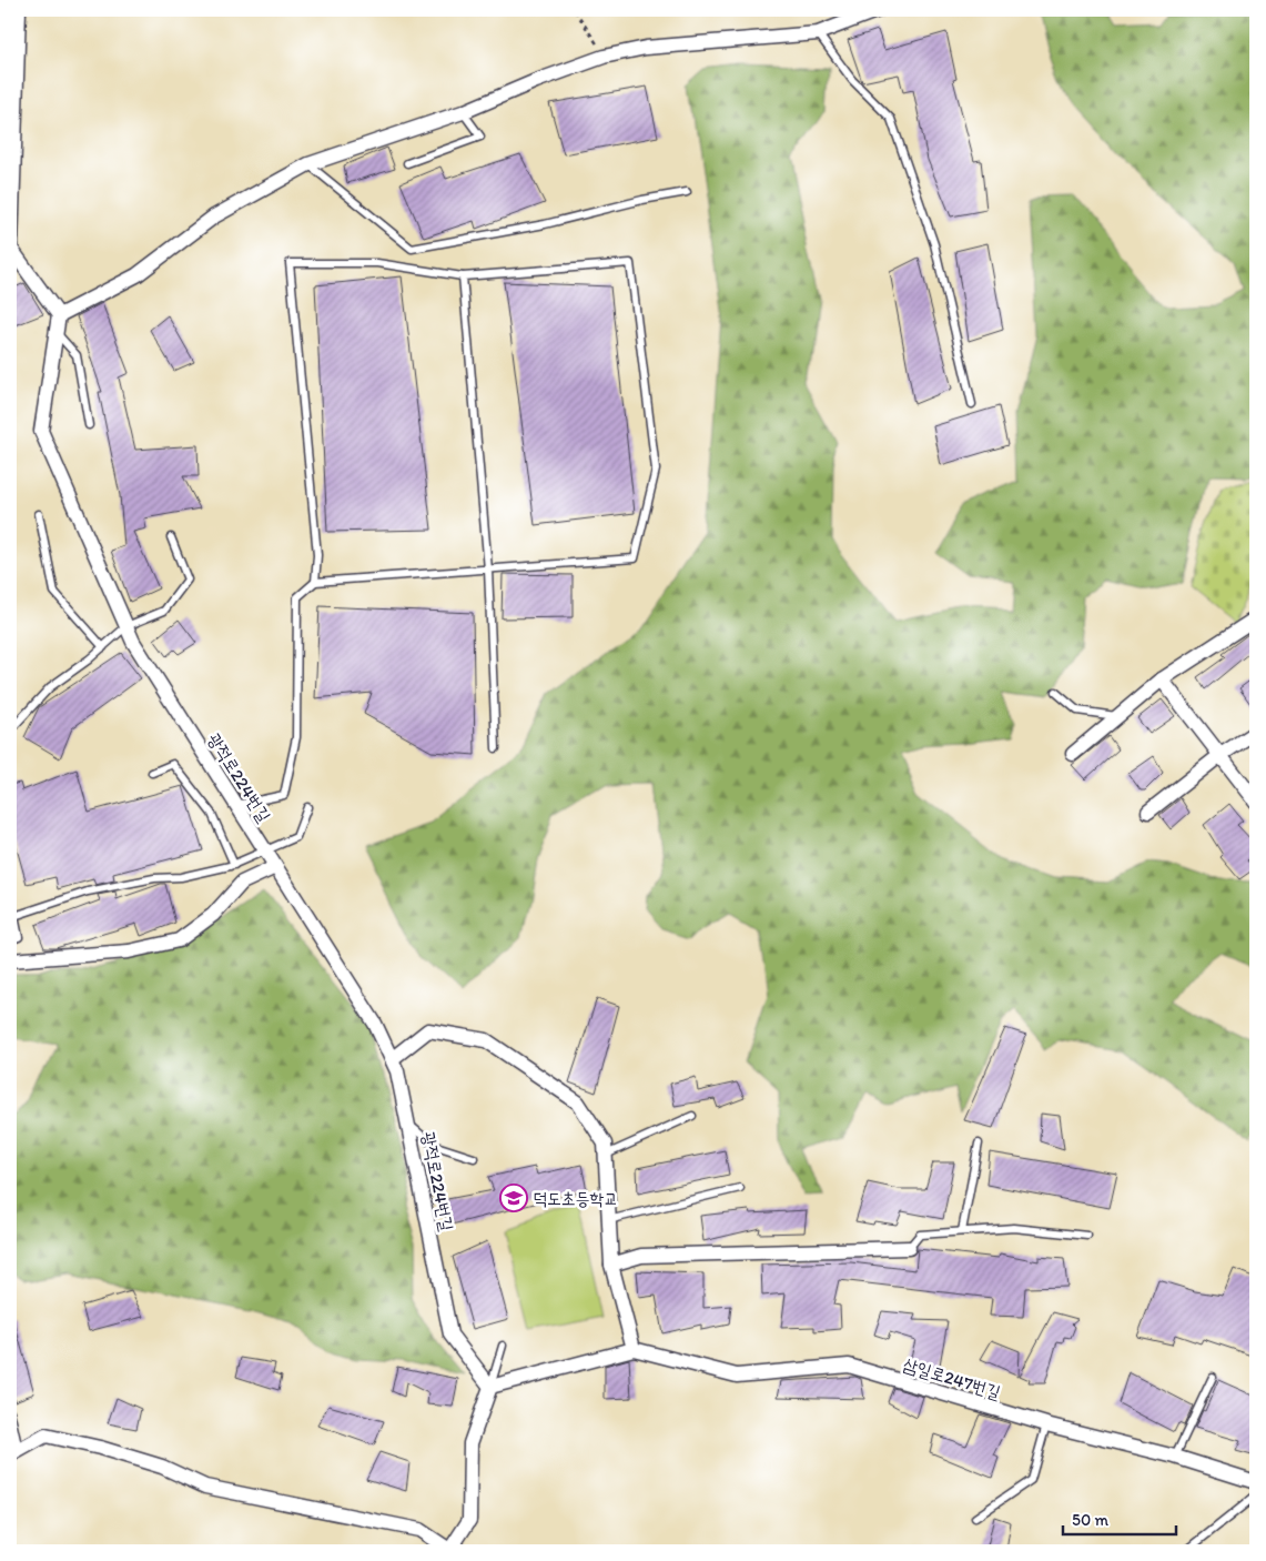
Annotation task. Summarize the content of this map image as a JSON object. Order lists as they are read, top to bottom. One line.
{"streets":{"street":["광적로224번길","삼일로247번길"]},"crossings":[["광적로224번길","삼일로247번길"]],"places":{"school or university":["덕도초등학교"]},"scale_bar":"50 m"}
